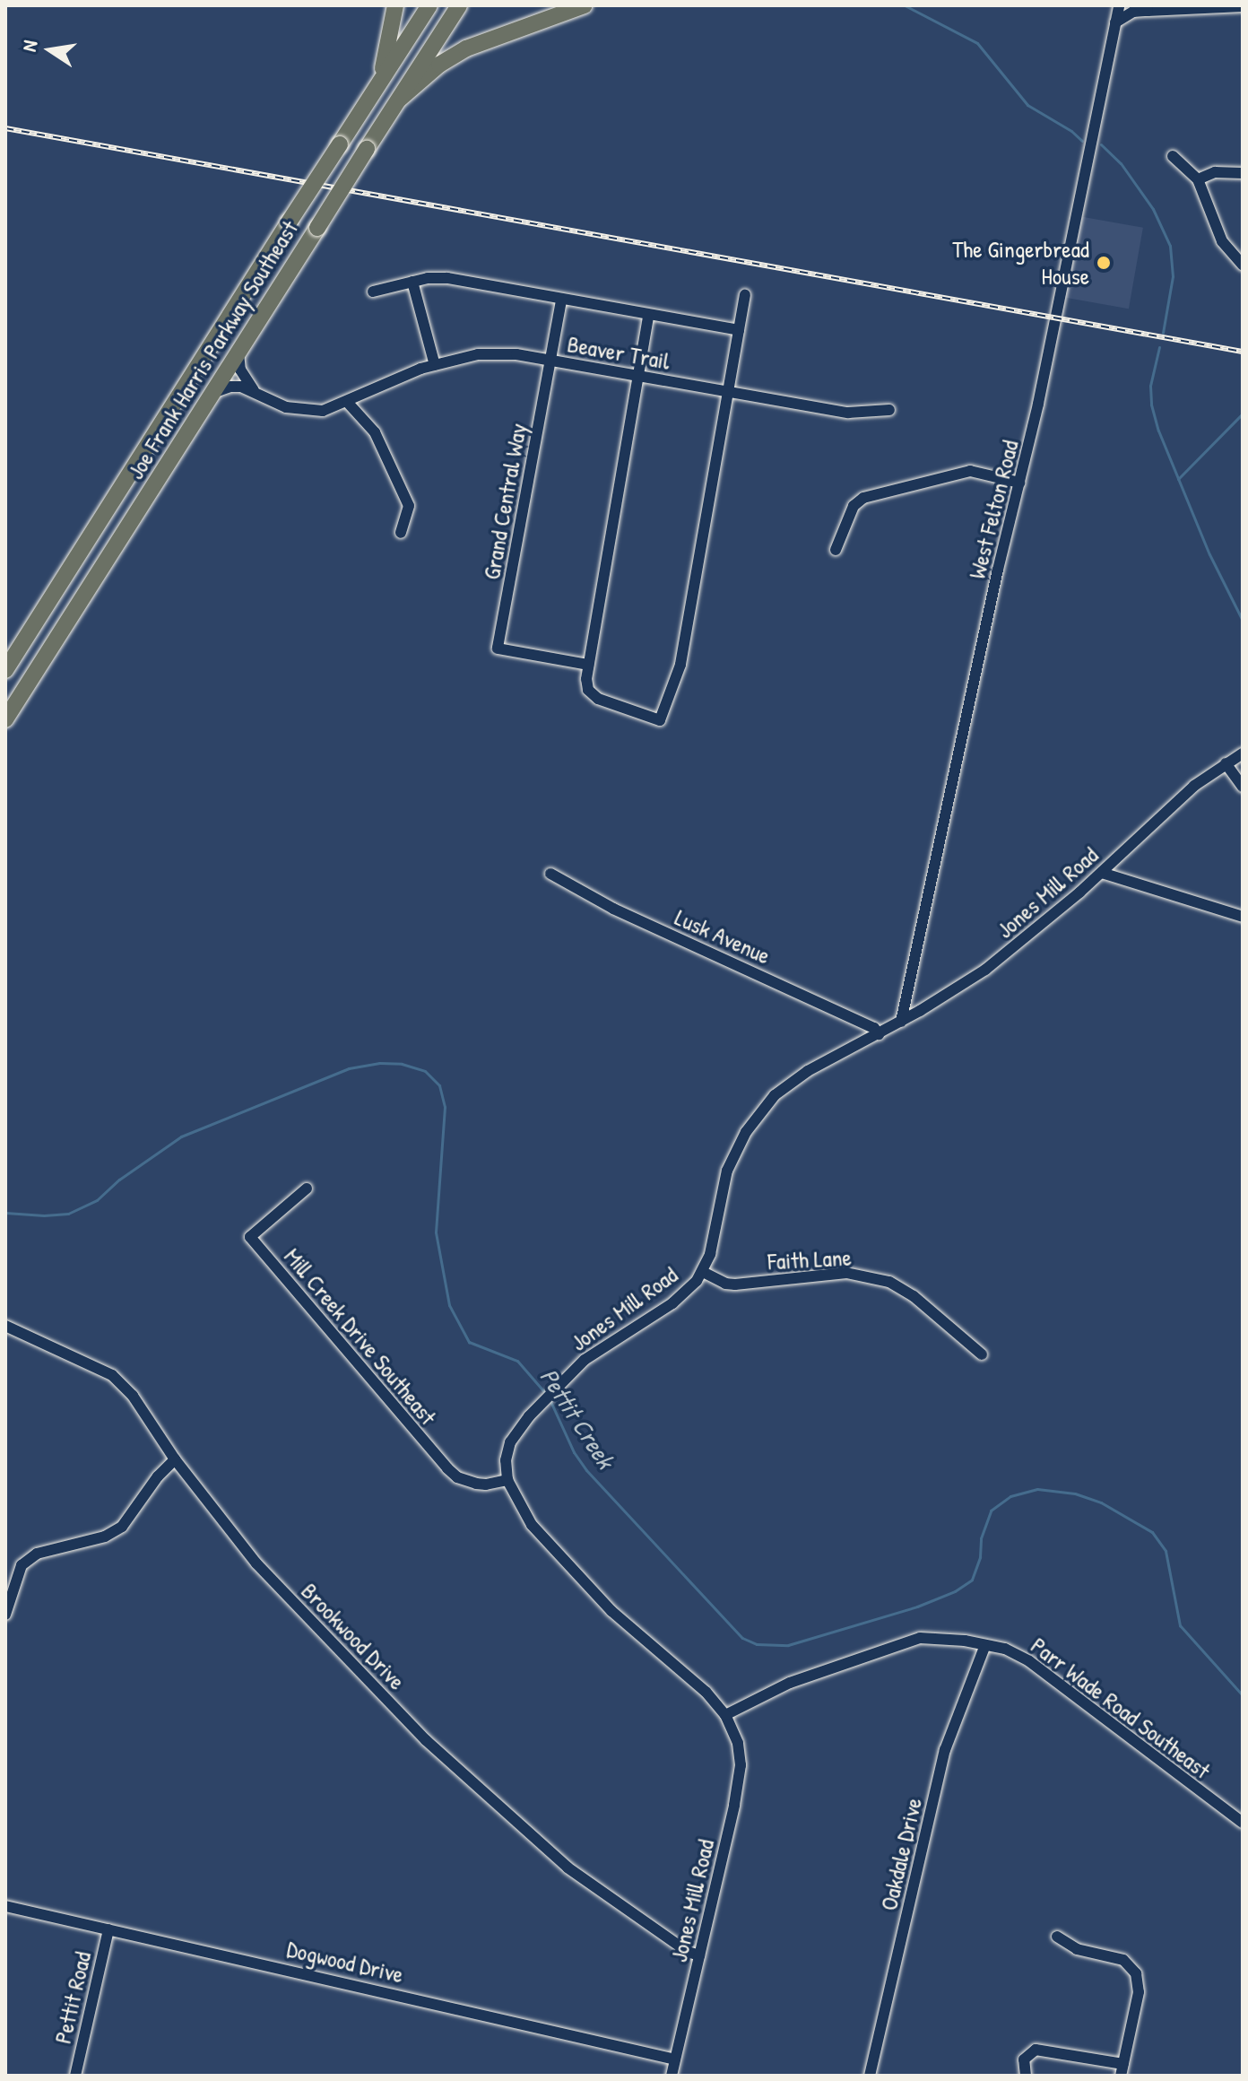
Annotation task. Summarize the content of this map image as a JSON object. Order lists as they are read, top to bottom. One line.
{"streets":{"highway":["Joe Frank Harris Parkway Southeast"],"street":["Beaver Trail","Grand Central Way","West Felton Road","Jones Mill Road","Lusk Avenue","Faith Lane","Mill Creek Drive Southeast","Brookwood Drive","Parr Wade Road Southeast","Oakdale Drive","Dogwood Drive","Pettit Road"]},"crossings":[["Joe Frank Harris Parkway Southeast","Beaver Trail"],["Beaver Trail","Grand Central Way"],["West Felton Road","Jones Mill Road"],["Jones Mill Road","Lusk Avenue"],["Jones Mill Road","Faith Lane"],["Jones Mill Road","Mill Creek Drive Southeast"],["Jones Mill Road","Brookwood Drive"],["Jones Mill Road","Parr Wade Road Southeast"],["Jones Mill Road","Dogwood Drive"],["Parr Wade Road Southeast","Oakdale Drive"],["Dogwood Drive","Pettit Road"]],"water":["Pettit Creek"],"places":["The Gingerbread House"],"north":"left"}
